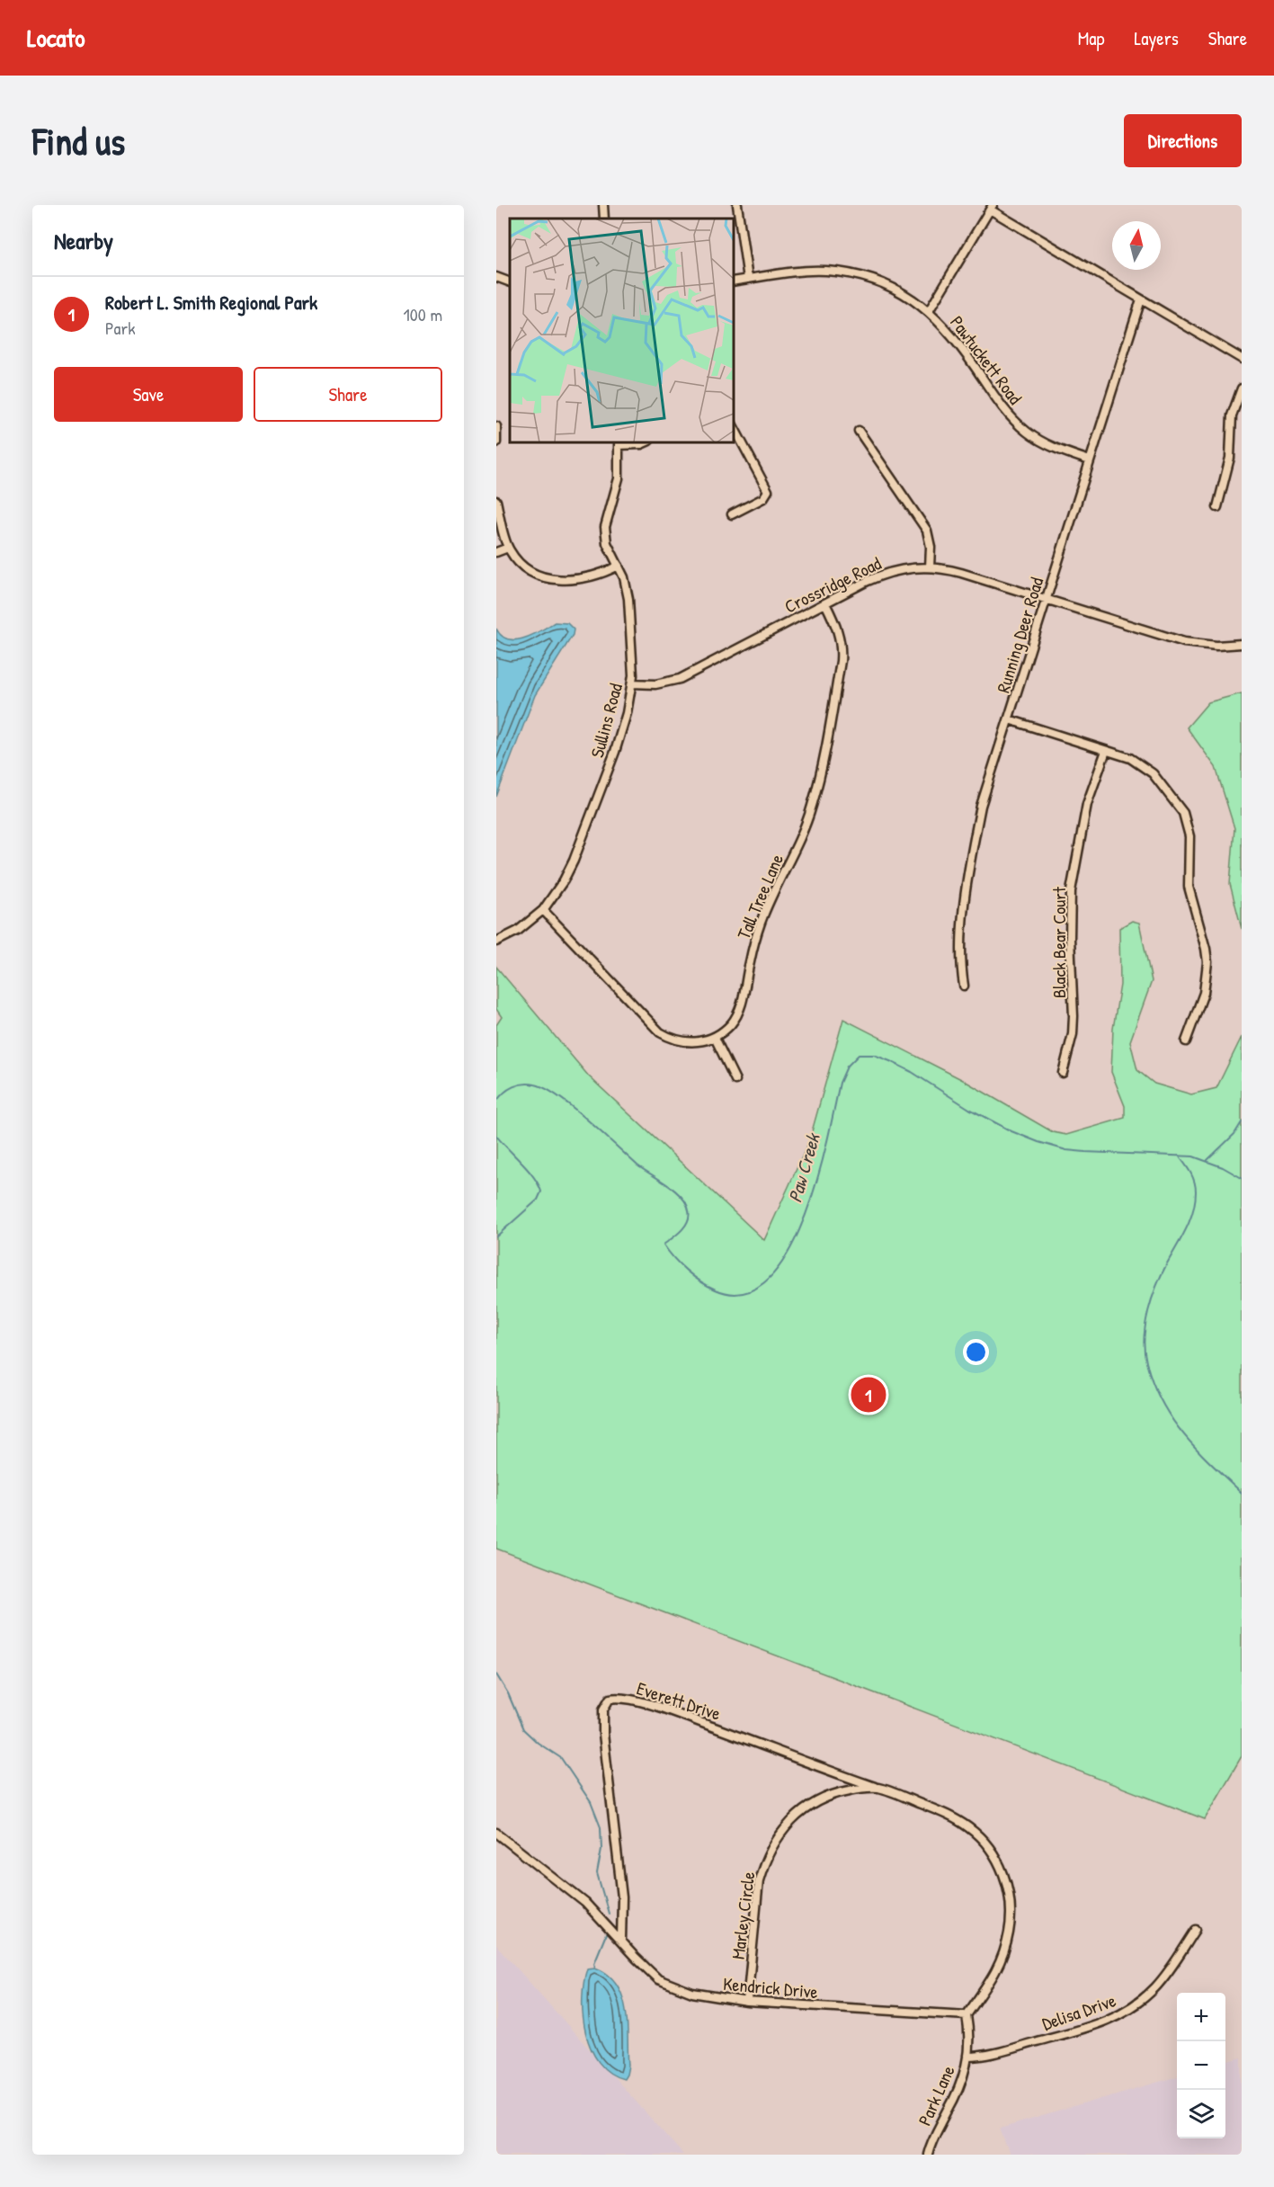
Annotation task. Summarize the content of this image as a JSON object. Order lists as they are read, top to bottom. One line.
{"streets":{"street":["Pawtuckett Road","Crossridge Road","Running Deer Road","Sullins Road","Tall Tree Lane","Black Bear Court","Everett Drive","Marley Circle","Kendrick Drive","Delisa Drive","Park Lane"]},"crossings":[["Pawtuckett Road","Running Deer Road"],["Crossridge Road","Running Deer Road"],["Crossridge Road","Sullins Road"],["Crossridge Road","Tall Tree Lane"],["Everett Drive","Marley Circle"],["Everett Drive","Kendrick Drive"],["Marley Circle","Kendrick Drive"],["Marley Circle","Park Lane"],["Kendrick Drive","Park Lane"],["Delisa Drive","Park Lane"]],"water":["Paw Creek"],"north":"top","page":{"header":"Locato","nav":["Map","Layers","Share"],"buttons":["Directions",["Save","Share"]],"title":"Find us","heading":"Nearby","list":[{"mark":"1","name":"Robert L. Smith Regional Park","note":"Park","value":"100 m"}],"pins":"1","map_buttons":["+","−"]}}
